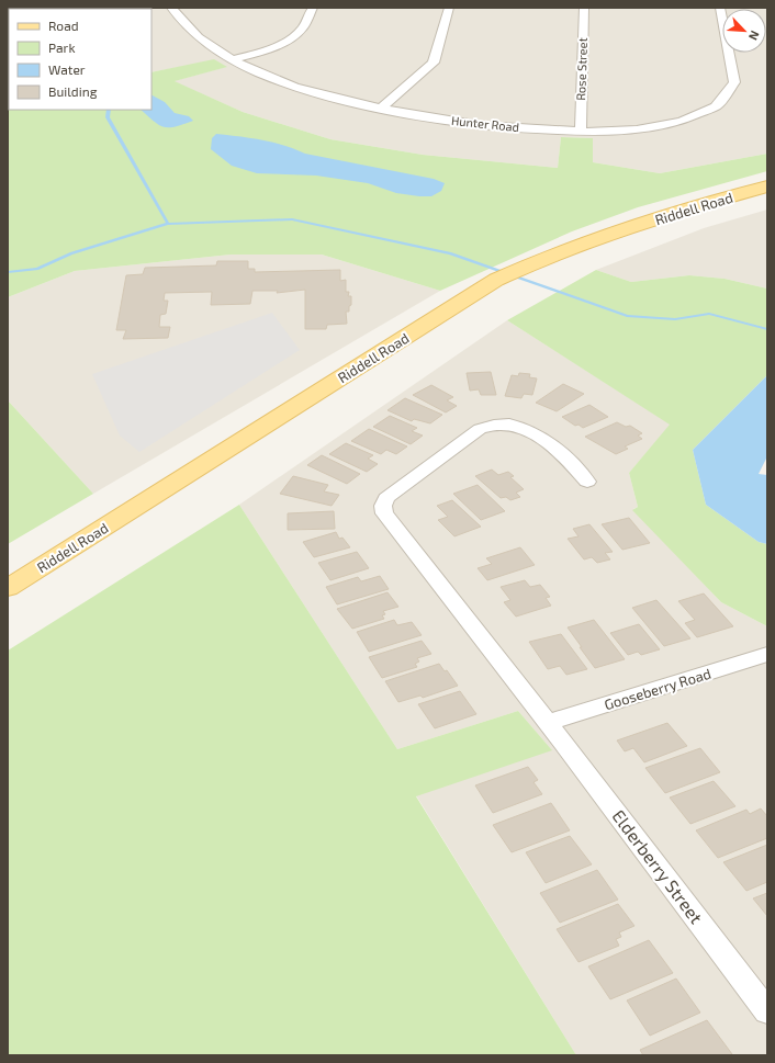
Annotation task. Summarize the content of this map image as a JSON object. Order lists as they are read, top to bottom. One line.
{"streets":{"main road":["Riddell Road"],"street":["Rose Street","Hunter Road","Gooseberry Road","Elderberry Street"]},"crossings":[["Rose Street","Hunter Road"],["Gooseberry Road","Elderberry Street"]],"legend":["Road","Park","Water","Building"],"north":"bottom right"}
